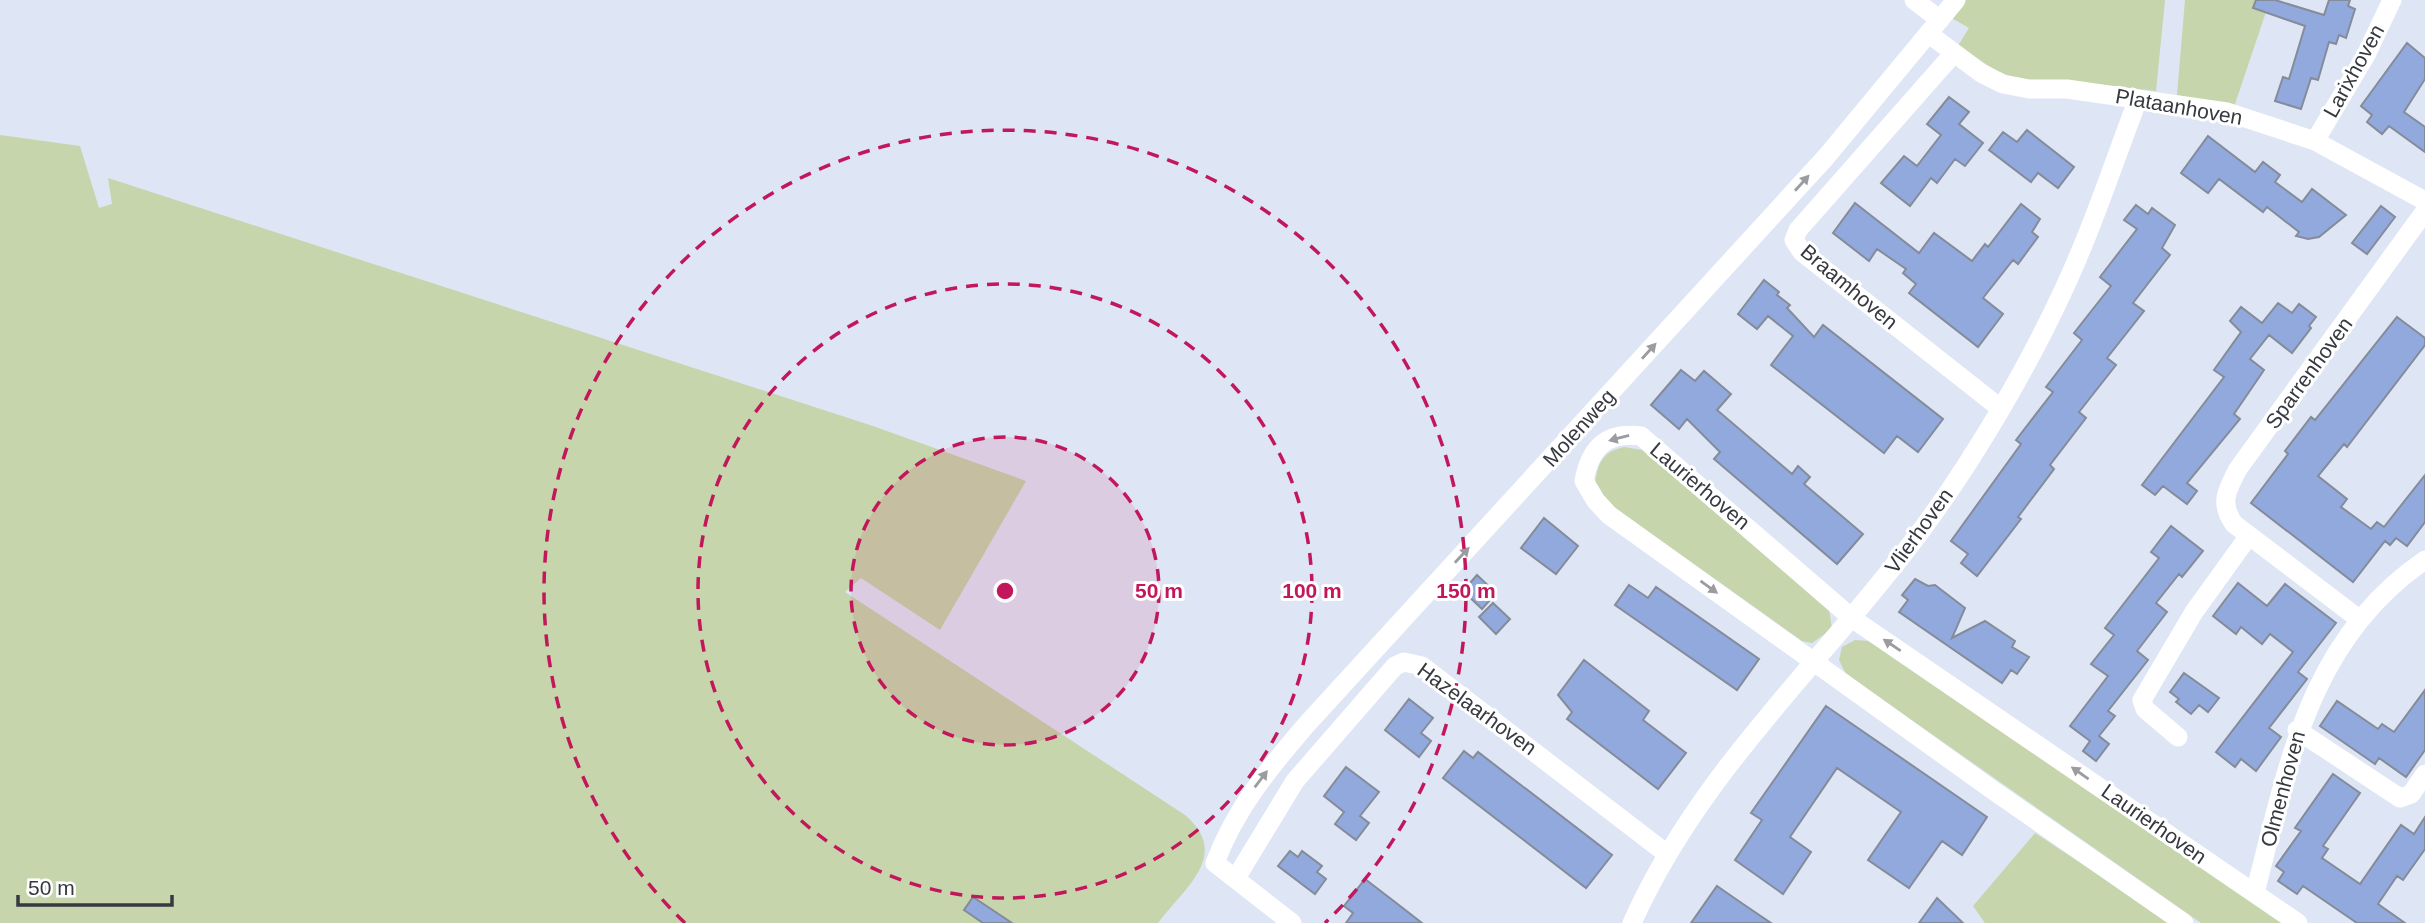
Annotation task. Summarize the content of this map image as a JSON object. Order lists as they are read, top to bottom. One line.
{"streets":{"street":["Larixhoven","Plataanhoven","Braamhoven","Sparrenhoven","Molenweg","Laurierhoven","Vlierhoven","Hazelaarhoven","Olmenhoven"]},"crossings":[["Larixhoven","Plataanhoven"],["Plataanhoven","Braamhoven"],["Plataanhoven","Molenweg"],["Plataanhoven","Vlierhoven"],["Braamhoven","Vlierhoven"],["Sparrenhoven","Olmenhoven"],["Molenweg","Hazelaarhoven"],["Laurierhoven","Vlierhoven"],["Laurierhoven","Olmenhoven"],["Vlierhoven","Hazelaarhoven"]],"one_way":["Molenweg"],"scale_bar":"50 m","rings":["50 m","100 m","150 m"]}
